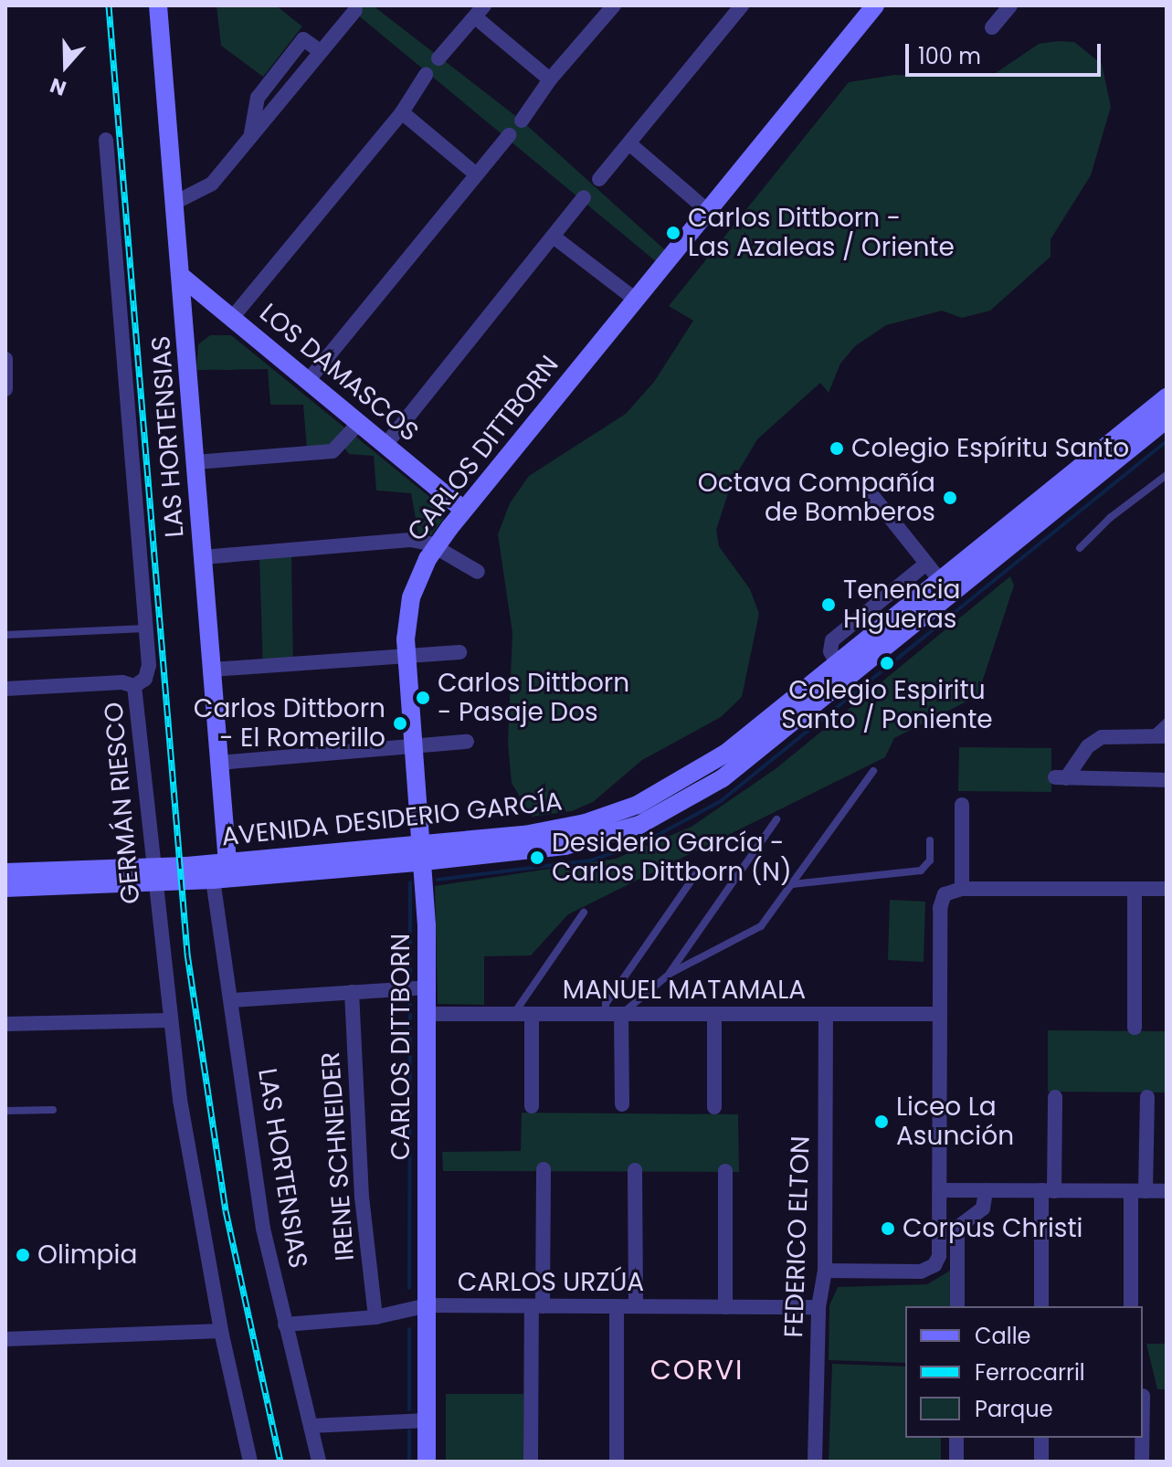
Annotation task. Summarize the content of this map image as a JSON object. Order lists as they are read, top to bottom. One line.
{"streets":{"street":["LOS DAMASCOS","LAS HORTENSIAS","CARLOS DITTBORN","GERMÁN RIESCO","AVENIDA DESIDERIO GARCÍA","MANUEL MATAMALA","IRENE SCHNEIDER","FEDERICO ELTON","CARLOS URZÚA"]},"crossings":[["LOS DAMASCOS","LAS HORTENSIAS"],["LOS DAMASCOS","CARLOS DITTBORN"],["LAS HORTENSIAS","AVENIDA DESIDERIO GARCÍA"],["LAS HORTENSIAS","CARLOS URZÚA"],["CARLOS DITTBORN","AVENIDA DESIDERIO GARCÍA"],["CARLOS DITTBORN","MANUEL MATAMALA"],["CARLOS DITTBORN","CARLOS URZÚA"],["GERMÁN RIESCO","AVENIDA DESIDERIO GARCÍA"],["MANUEL MATAMALA","FEDERICO ELTON"],["IRENE SCHNEIDER","CARLOS URZÚA"],["FEDERICO ELTON","CARLOS URZÚA"]],"districts":["CORVI"],"places":["Carlos Dittborn - Las Azaleas / Oriente","Colegio Espíritu Santo","Octava Compañía de Bomberos","Tenencia Higueras","Colegio Espiritu Santo / Poniente","Carlos Dittborn - Pasaje Dos","Carlos Dittborn - El Romerillo","Desiderio García - Carlos Dittborn (N)","Liceo La Asunción","Corpus Christi","Olimpia"],"legend":["Calle","Ferrocarril","Parque"],"scale_bar":"100 m","north":"bottom"}
